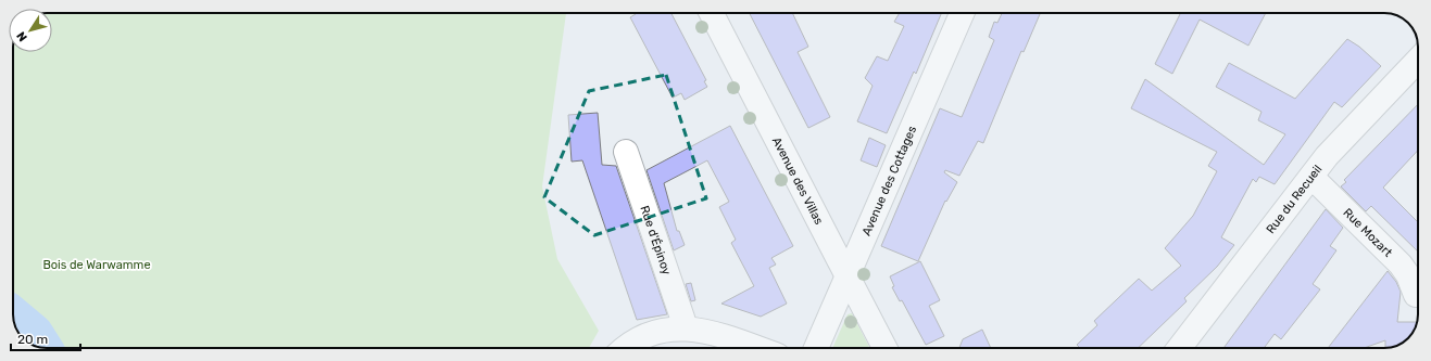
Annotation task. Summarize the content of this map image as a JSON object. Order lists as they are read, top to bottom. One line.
{"streets":{"street":["Avenue des Villas","Avenue des Cottages","Rue du Recueil","Rue Mozart","Rue d'Épinoy"]},"crossings":[["Avenue des Villas","Avenue des Cottages"],["Rue du Recueil","Rue Mozart"]],"parks":["Bois de Warwamme"],"scale_bar":"20 m","north":"bottom left"}
